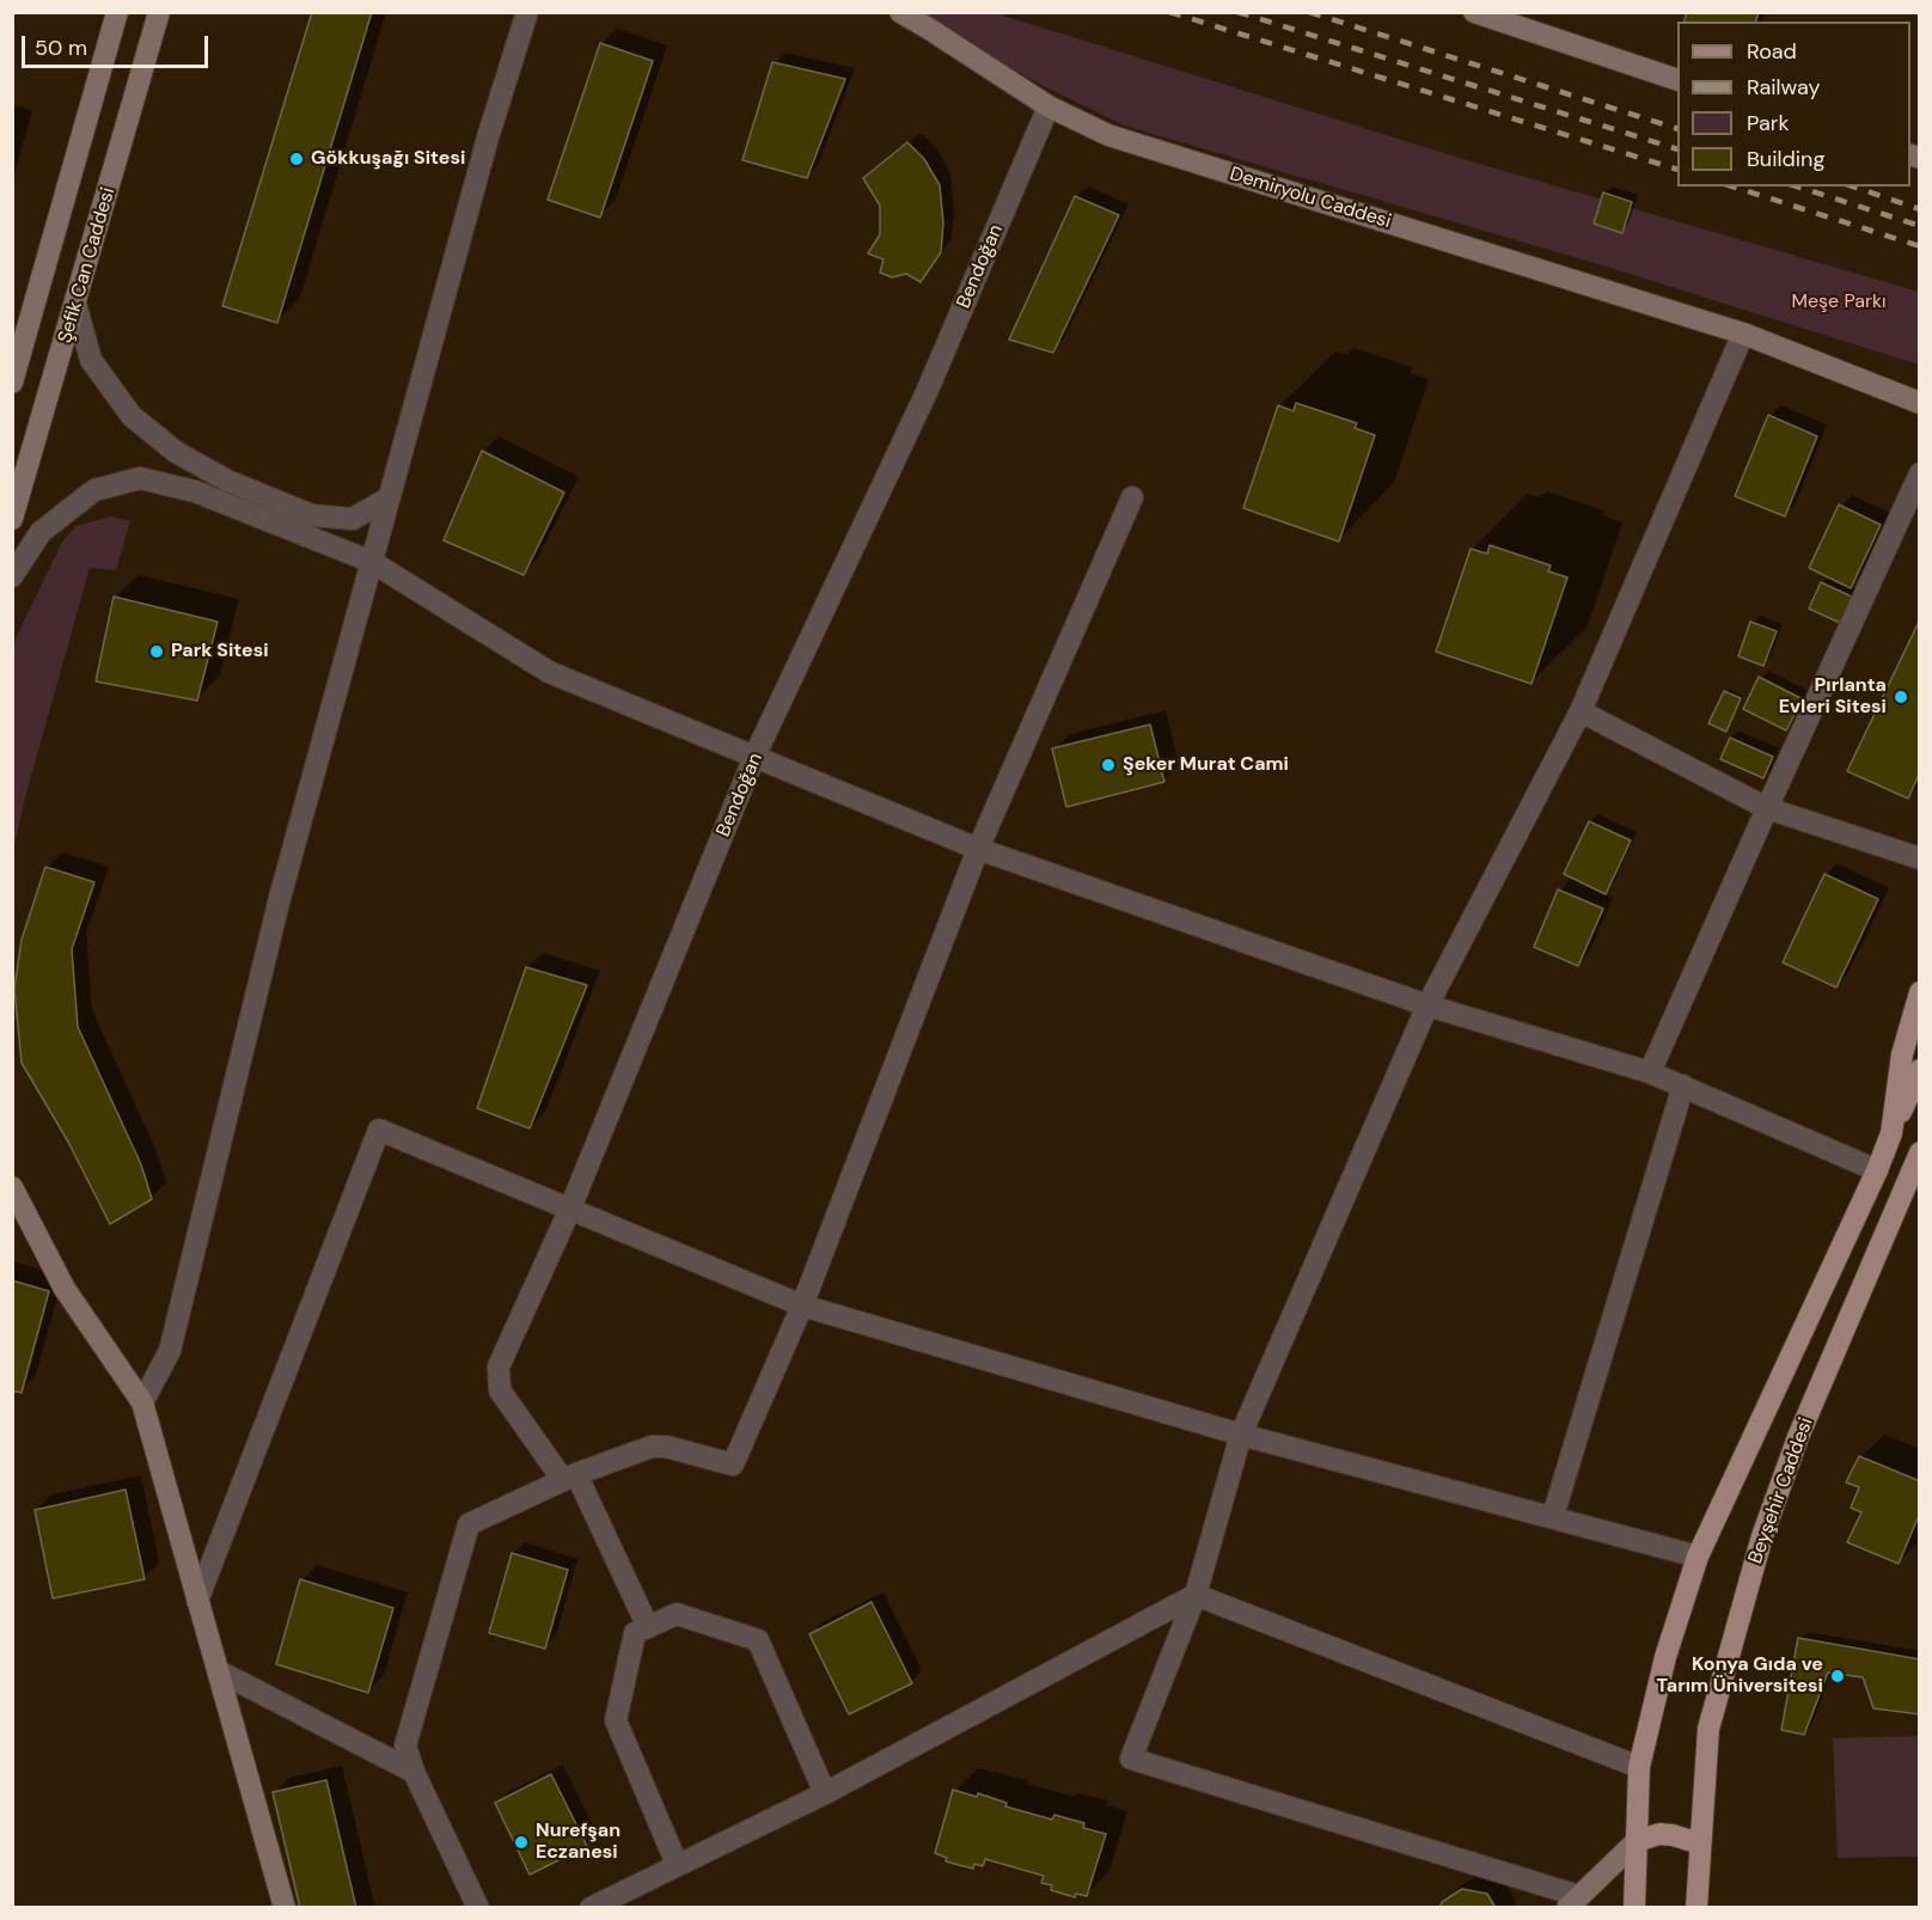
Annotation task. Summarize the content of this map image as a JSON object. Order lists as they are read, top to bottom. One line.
{"streets":{"main road":["Demiryolu Caddesi","Şefik Can Caddesi","Beyşehir Caddesi"],"street":["Bendoğan"]},"crossings":[["Demiryolu Caddesi","Bendoğan"]],"parks":["Meşe Parkı"],"places":["Gökkuşağı Sitesi","Park Sitesi","Pırlanta Evleri Sitesi","Şeker Murat Cami","Konya Gıda ve Tarım Üniversitesi","Nurefşan Eczanesi"],"legend":["Road","Railway","Park","Building"],"scale_bar":"50 m"}
